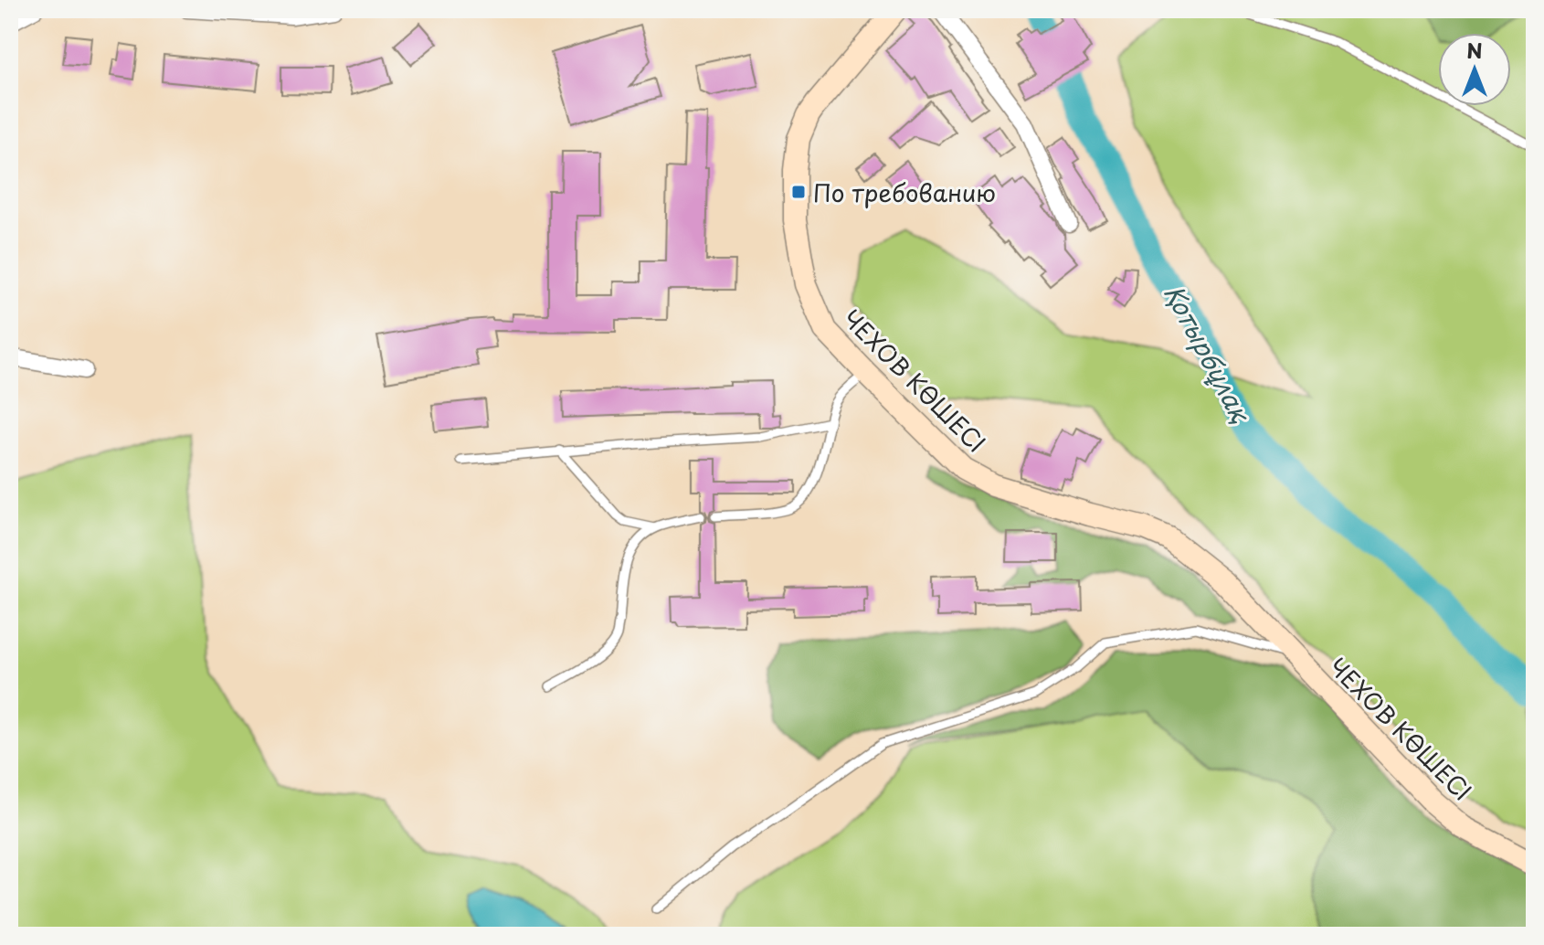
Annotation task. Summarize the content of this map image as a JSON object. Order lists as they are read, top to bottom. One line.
{"streets":{"main road":["ЧЕХОВ КӨШЕСІ"]},"water":["Қотырбұлақ"],"places":{"transit":["По требованию"]},"north":"top"}
